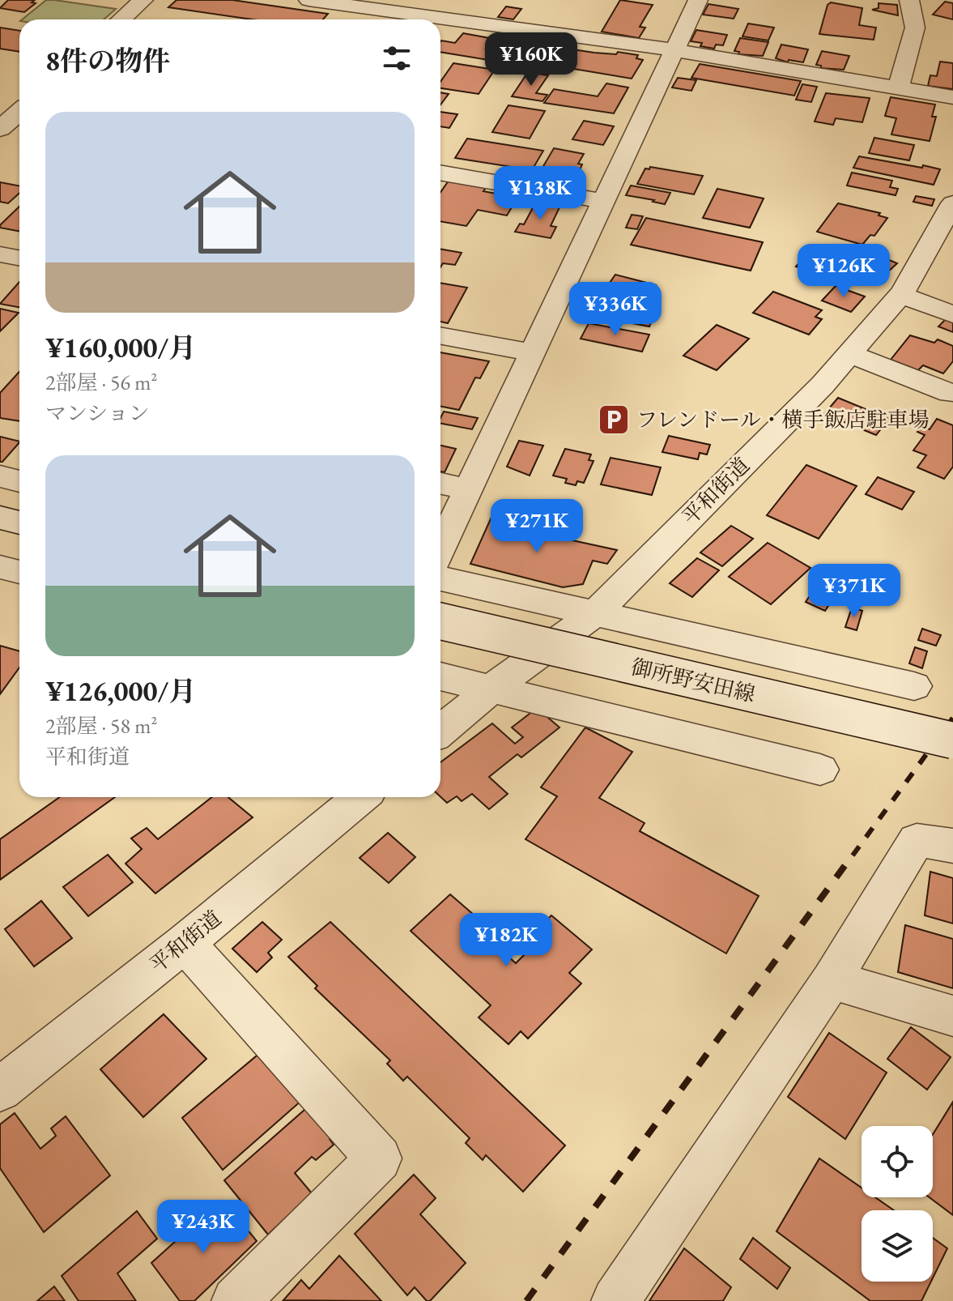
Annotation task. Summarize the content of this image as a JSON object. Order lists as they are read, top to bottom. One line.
{"streets":{"main road":["御所野安田線"],"street":["平和街道"]},"places":{"parking":["フレンドール・横手飯店駐車場"]},"page":{"heading":"8件の物件","price":["¥160K","¥138K","¥126K","¥336K","¥271K","¥371K","¥182K","¥243K"],"list":[{"name":"¥160,000/月","note":"2部屋 · 56 m² · マンション"},{"name":"¥126,000/月","note":"2部屋 · 58 m² · 平和街道"}]}}
